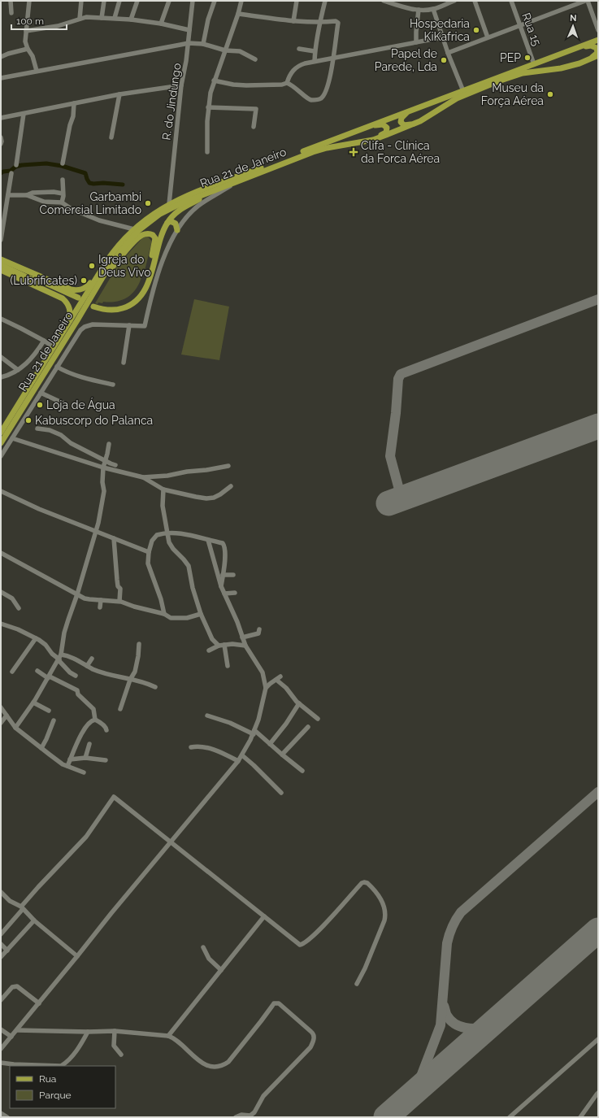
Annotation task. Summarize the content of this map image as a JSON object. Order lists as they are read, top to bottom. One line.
{"streets":{"main road":["Rua 21 de Janeiro"],"street":["Rua 15","R. do Jindungo"]},"crossings":[["Rua 15","Rua 21 de Janeiro"],["R. do Jindungo","Rua 21 de Janeiro"]],"places":{"other":["Hospedaria KiKafrica","PEP","Papel de Parede, Lda","Museu da Força Aérea","Garbambi Comercial Limitado","Igreja do Deus Vivo","(Lubrificates)","Loja de Água","Kabuscorp do Palanca"],"health":["Clifa - Clínica da Forca Aérea"]},"legend":["Rua","Parque"],"scale_bar":"100 m","north":"top"}
